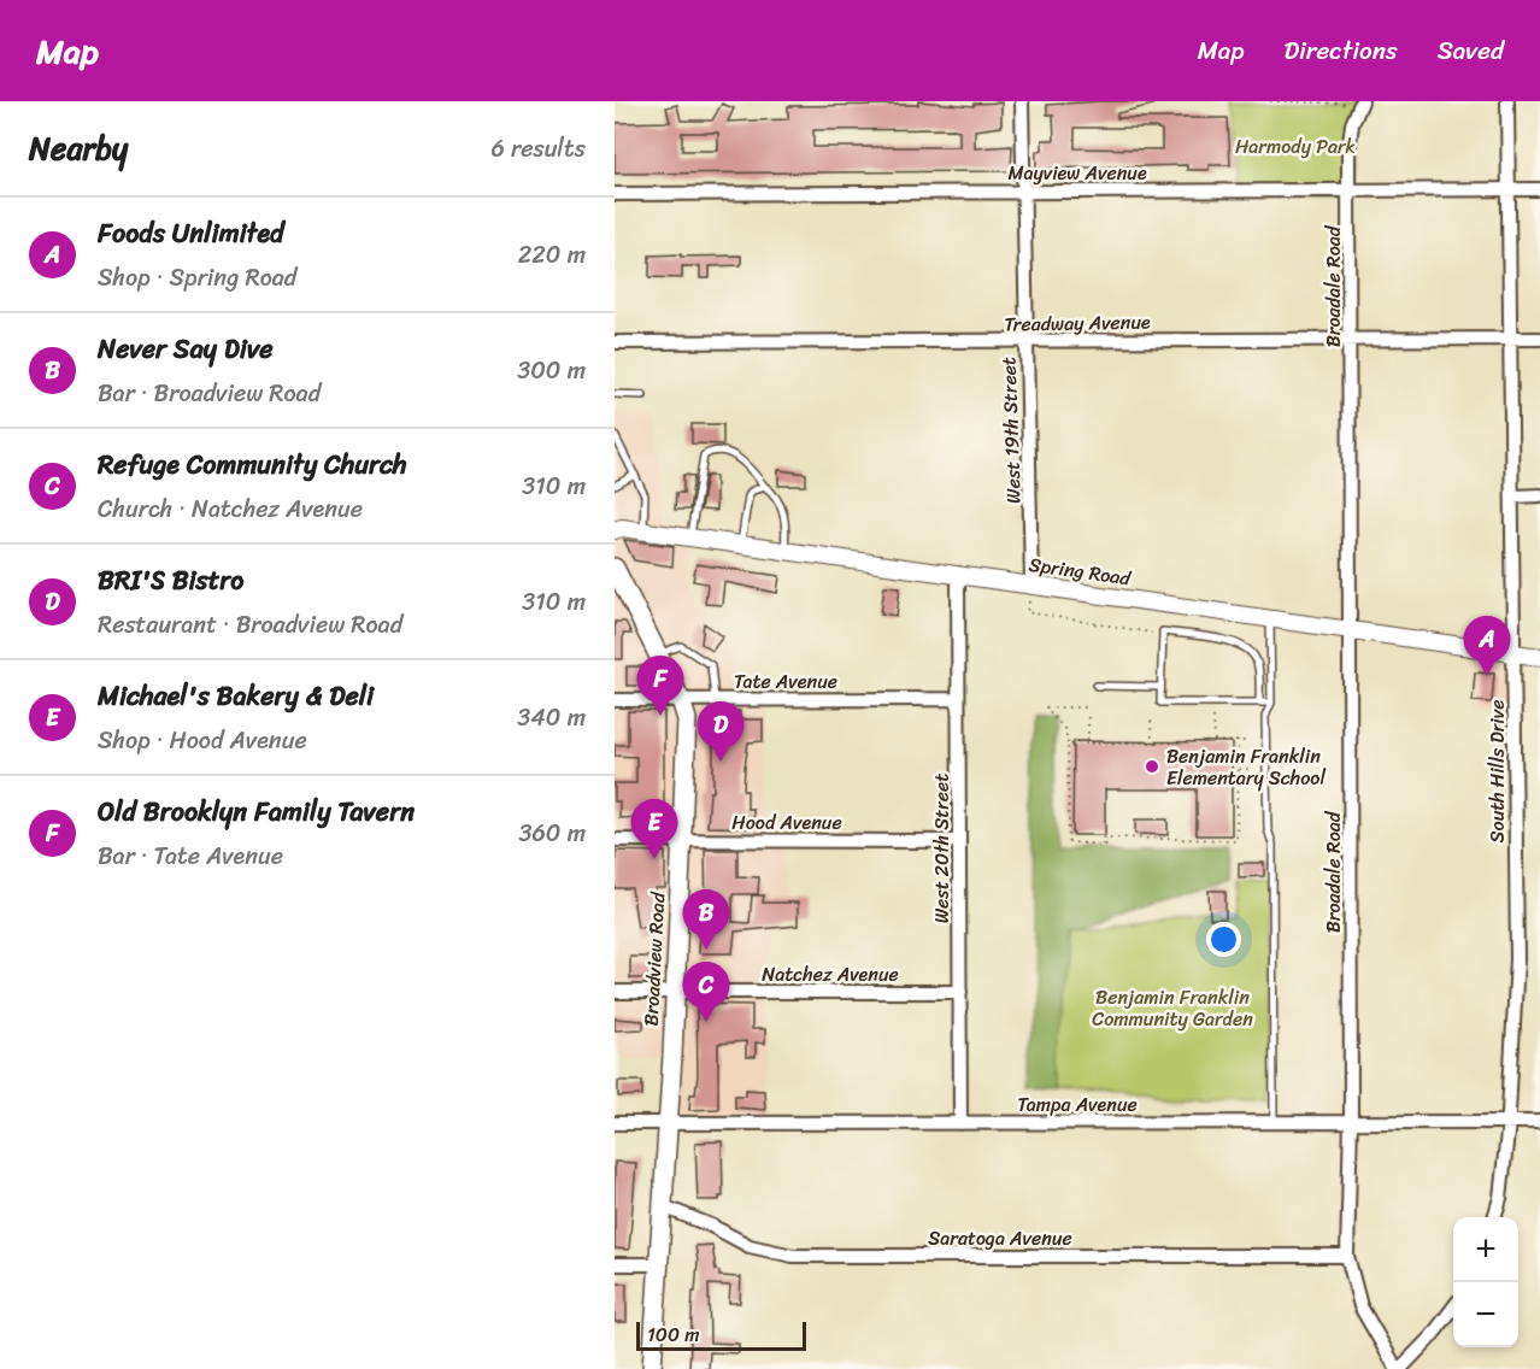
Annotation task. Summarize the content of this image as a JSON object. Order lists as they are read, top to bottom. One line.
{"streets":{"main road":["Broadview Road"],"street":["Mayview Avenue","Broadale Road","Treadway Avenue","West 19th Street","Spring Road","Tate Avenue","South Hills Drive","Hood Avenue","West 20th Street","Natchez Avenue","Tampa Avenue","Saratoga Avenue"]},"crossings":[["Mayview Avenue","Broadale Road"],["Mayview Avenue","West 19th Street"],["Mayview Avenue","South Hills Drive"],["Broadale Road","Treadway Avenue"],["Broadale Road","Spring Road"],["Broadale Road","Tampa Avenue"],["Broadale Road","Saratoga Avenue"],["Treadway Avenue","West 19th Street"],["Treadway Avenue","South Hills Drive"],["West 19th Street","Spring Road"],["Spring Road","South Hills Drive"],["Spring Road","West 20th Street"],["Tate Avenue","West 20th Street"],["Tate Avenue","Broadview Road"],["South Hills Drive","Tampa Avenue"],["Hood Avenue","West 20th Street"],["Hood Avenue","Broadview Road"],["West 20th Street","Natchez Avenue"],["West 20th Street","Tampa Avenue"],["Broadview Road","Natchez Avenue"],["Broadview Road","Tampa Avenue"],["Broadview Road","Saratoga Avenue"]],"parks":["Harmody Park","Benjamin Franklin Community Garden"],"places":["Benjamin Franklin Elementary School"],"scale_bar":"100 m","page":{"header":"Map","nav":["Map","Directions","Saved"],"heading":["Nearby","6 results"],"list":[{"mark":"A","name":"Foods Unlimited","note":"Shop · Spring Road","value":"220 m"},{"mark":"B","name":"Never Say Dive","note":"Bar · Broadview Road","value":"300 m"},{"mark":"C","name":"Refuge Community Church","note":"Church · Natchez Avenue","value":"310 m"},{"mark":"D","name":"BRI'S Bistro","note":"Restaurant · Broadview Road","value":"310 m"},{"mark":"E","name":"Michael's Bakery & Deli","note":"Shop · Hood Avenue","value":"340 m"},{"mark":"F","name":"Old Brooklyn Family Tavern","note":"Bar · Tate Avenue","value":"360 m"}],"pins":["A","F","D","E","B","C"],"map_buttons":["+","−"],"scale":"100 m"}}
